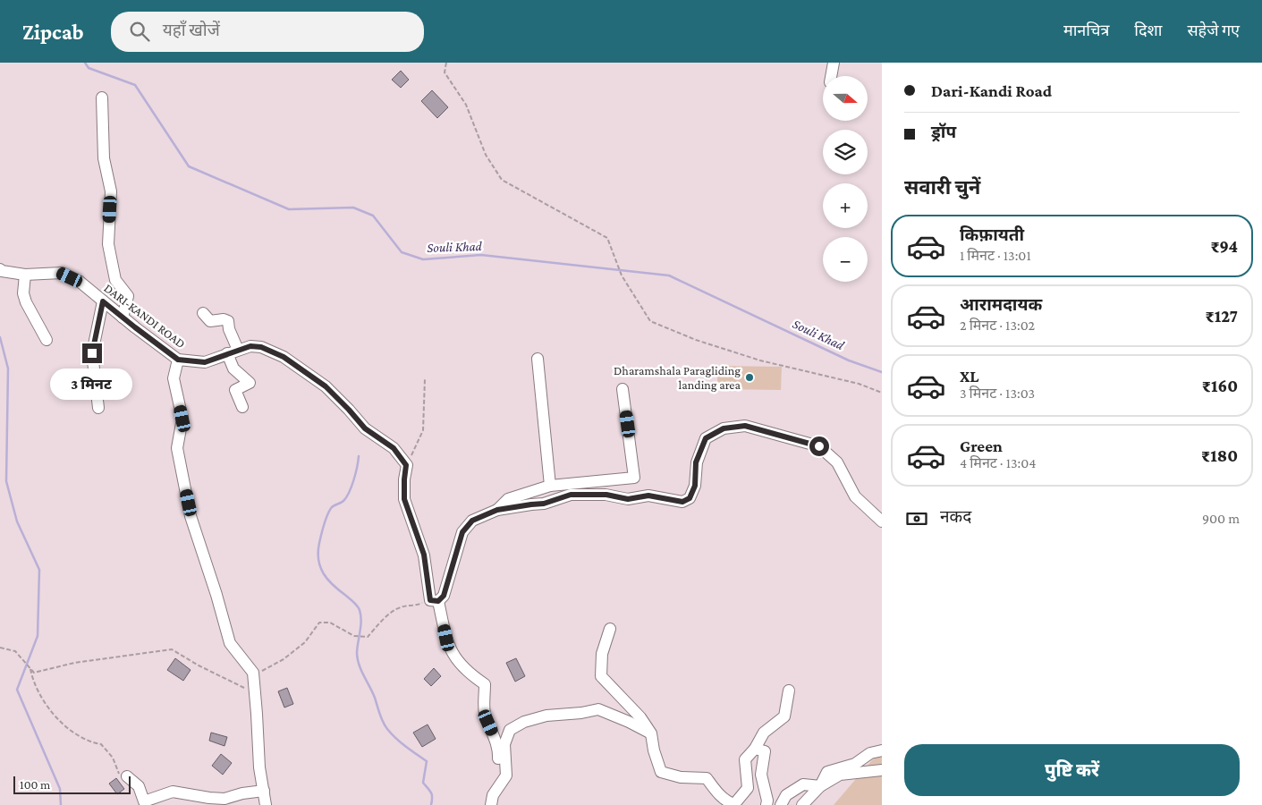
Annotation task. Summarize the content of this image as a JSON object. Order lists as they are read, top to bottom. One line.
{"streets":{"street":["DARI-KANDI ROAD"]},"water":["Souli Khad"],"places":["Dharamshala Paragliding landing area"],"scale_bar":"100 m","north":"right","page":{"header":"Zipcab","search":"यहाँ खोजें","nav":["मानचित्र","दिशा","सहेजे गए"],"banner":["Dari-Kandi Road","ड्रॉप"],"map_buttons":["+","−"],"heading":"सवारी चुनें","list":[{"name":"किफ़ायती","note":"1 मिनट · 13:01","value":"₹94"},{"name":"आरामदायक","note":"2 मिनट · 13:02","value":"₹127"},{"name":"XL","note":"3 मिनट · 13:03","value":"₹160"},{"name":"Green","note":"4 मिनट · 13:04","value":"₹180"}],"bubble":"3 मिनट","pay":["नकद","900 m"],"buttons":"पुष्टि करें","scale":"100 m"}}
